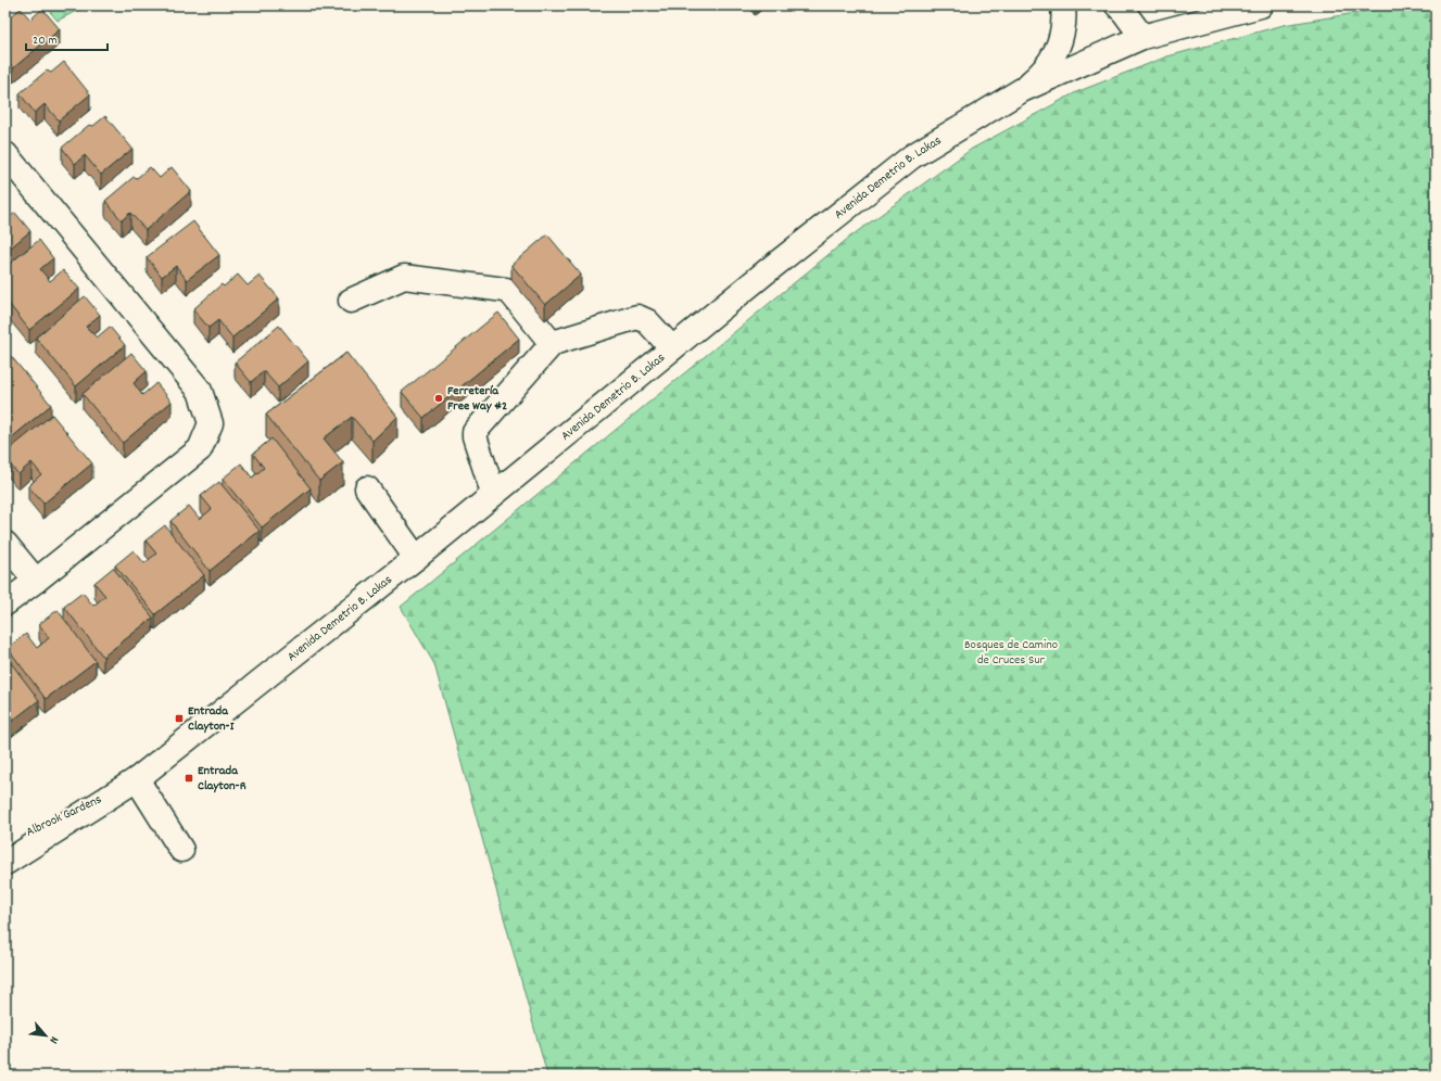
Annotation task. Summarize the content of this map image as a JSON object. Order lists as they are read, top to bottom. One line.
{"streets":{"street":["Avenida Demetrio B. Lakas","Albrook Gardens"]},"crossings":[["Avenida Demetrio B. Lakas","Albrook Gardens"]],"parks":["Bosques de Camino de Cruces Sur"],"places":{"other":["Ferretería Free Way #2"],"transit":["Entrada Clayton-I","Entrada Clayton-R"]},"scale_bar":"20 m","north":"bottom right"}
